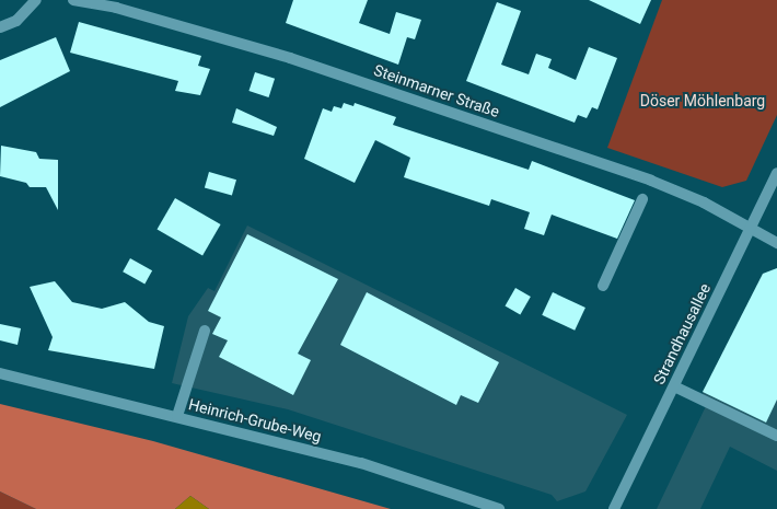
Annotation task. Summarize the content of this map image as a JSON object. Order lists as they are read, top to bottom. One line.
{"streets":{"street":["Steinmarner Straße","Strandhausallee","Heinrich-Grube-Weg"]},"crossings":[["Steinmarner Straße","Strandhausallee"]],"parks":["Döser Möhlenbarg"]}
